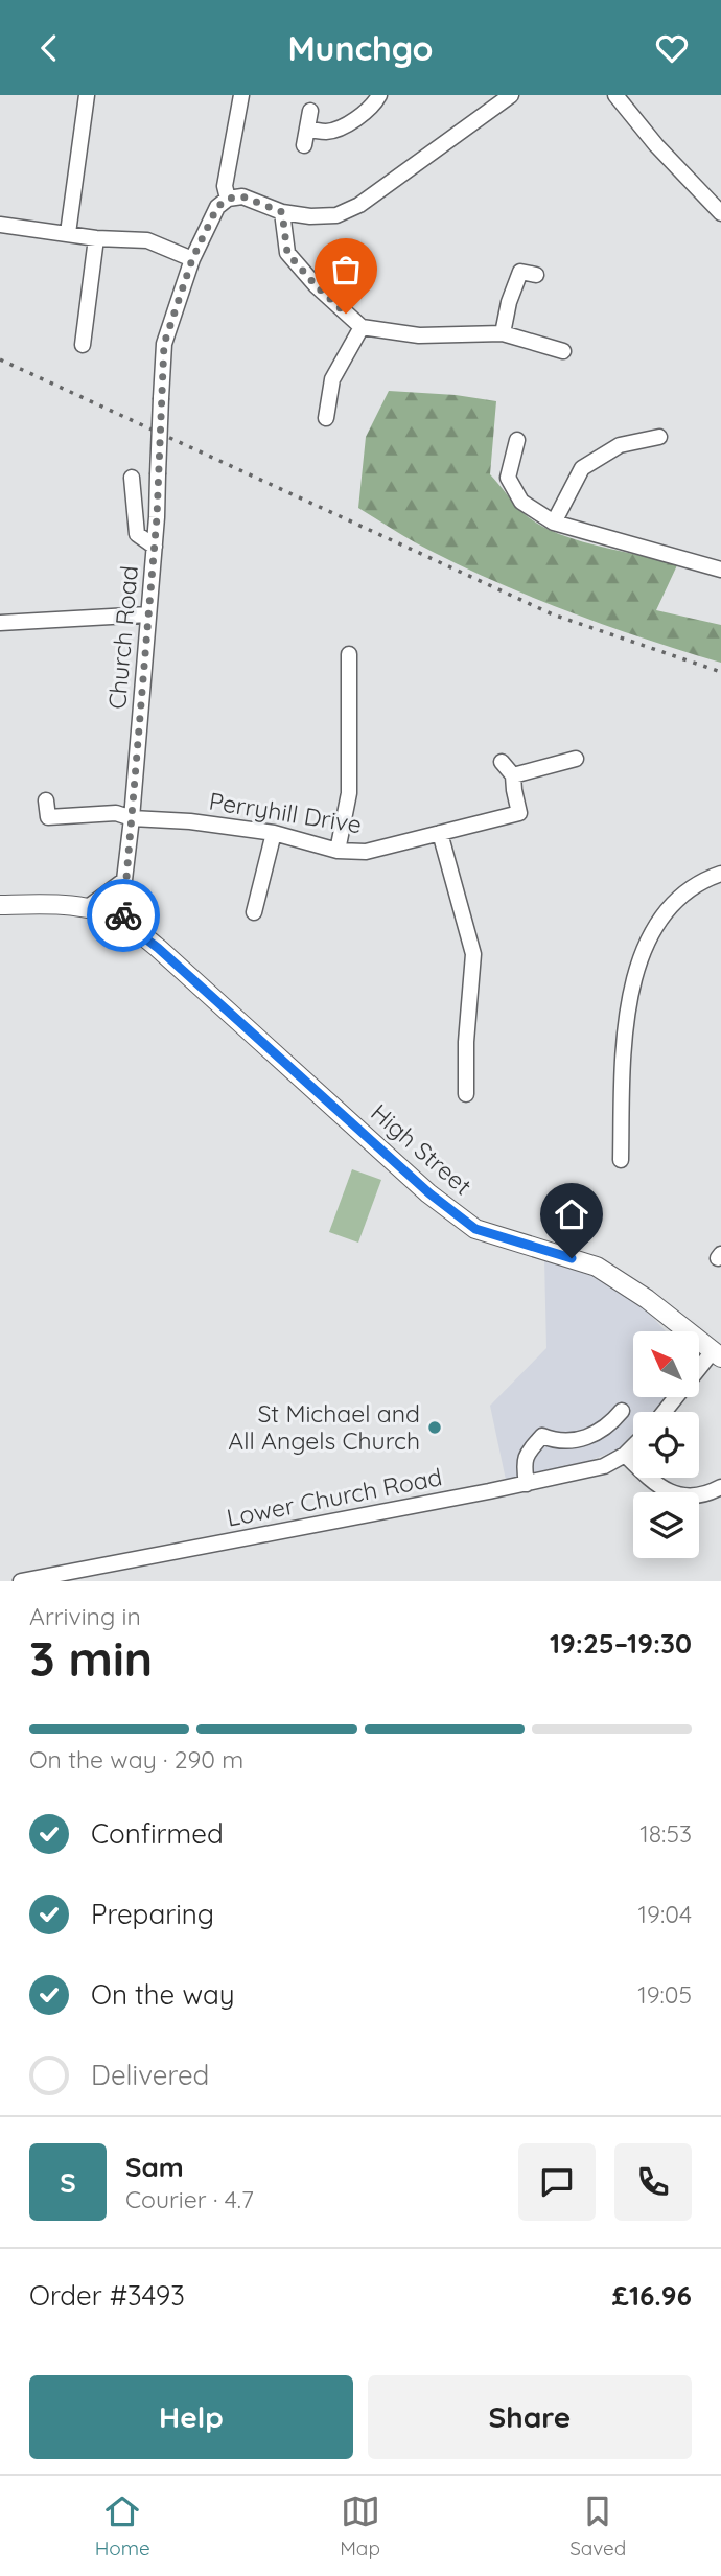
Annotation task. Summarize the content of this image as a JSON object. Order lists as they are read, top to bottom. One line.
{"streets":{"main road":["High Street"],"street":["Church Road","Perryhill Drive","Lower Church Road"]},"crossings":[["Church Road","Perryhill Drive"],["Church Road","High Street"]],"places":["St Michael and All Angels Church"],"north":"top left","page":{"header":"Munchgo","heading":["3 min","Arriving in","19:25–19:30"],"panel":["Sam","Courier · 4.7","Order #3493","£16.96"],"bar":"On the way · 290 m","list":[["Confirmed","18:53"],["Preparing","19:04"],["On the way","19:05"],"Delivered"],"round":"S","buttons":["Help","Share"],"tabs":["Home","Map","Saved"]}}
